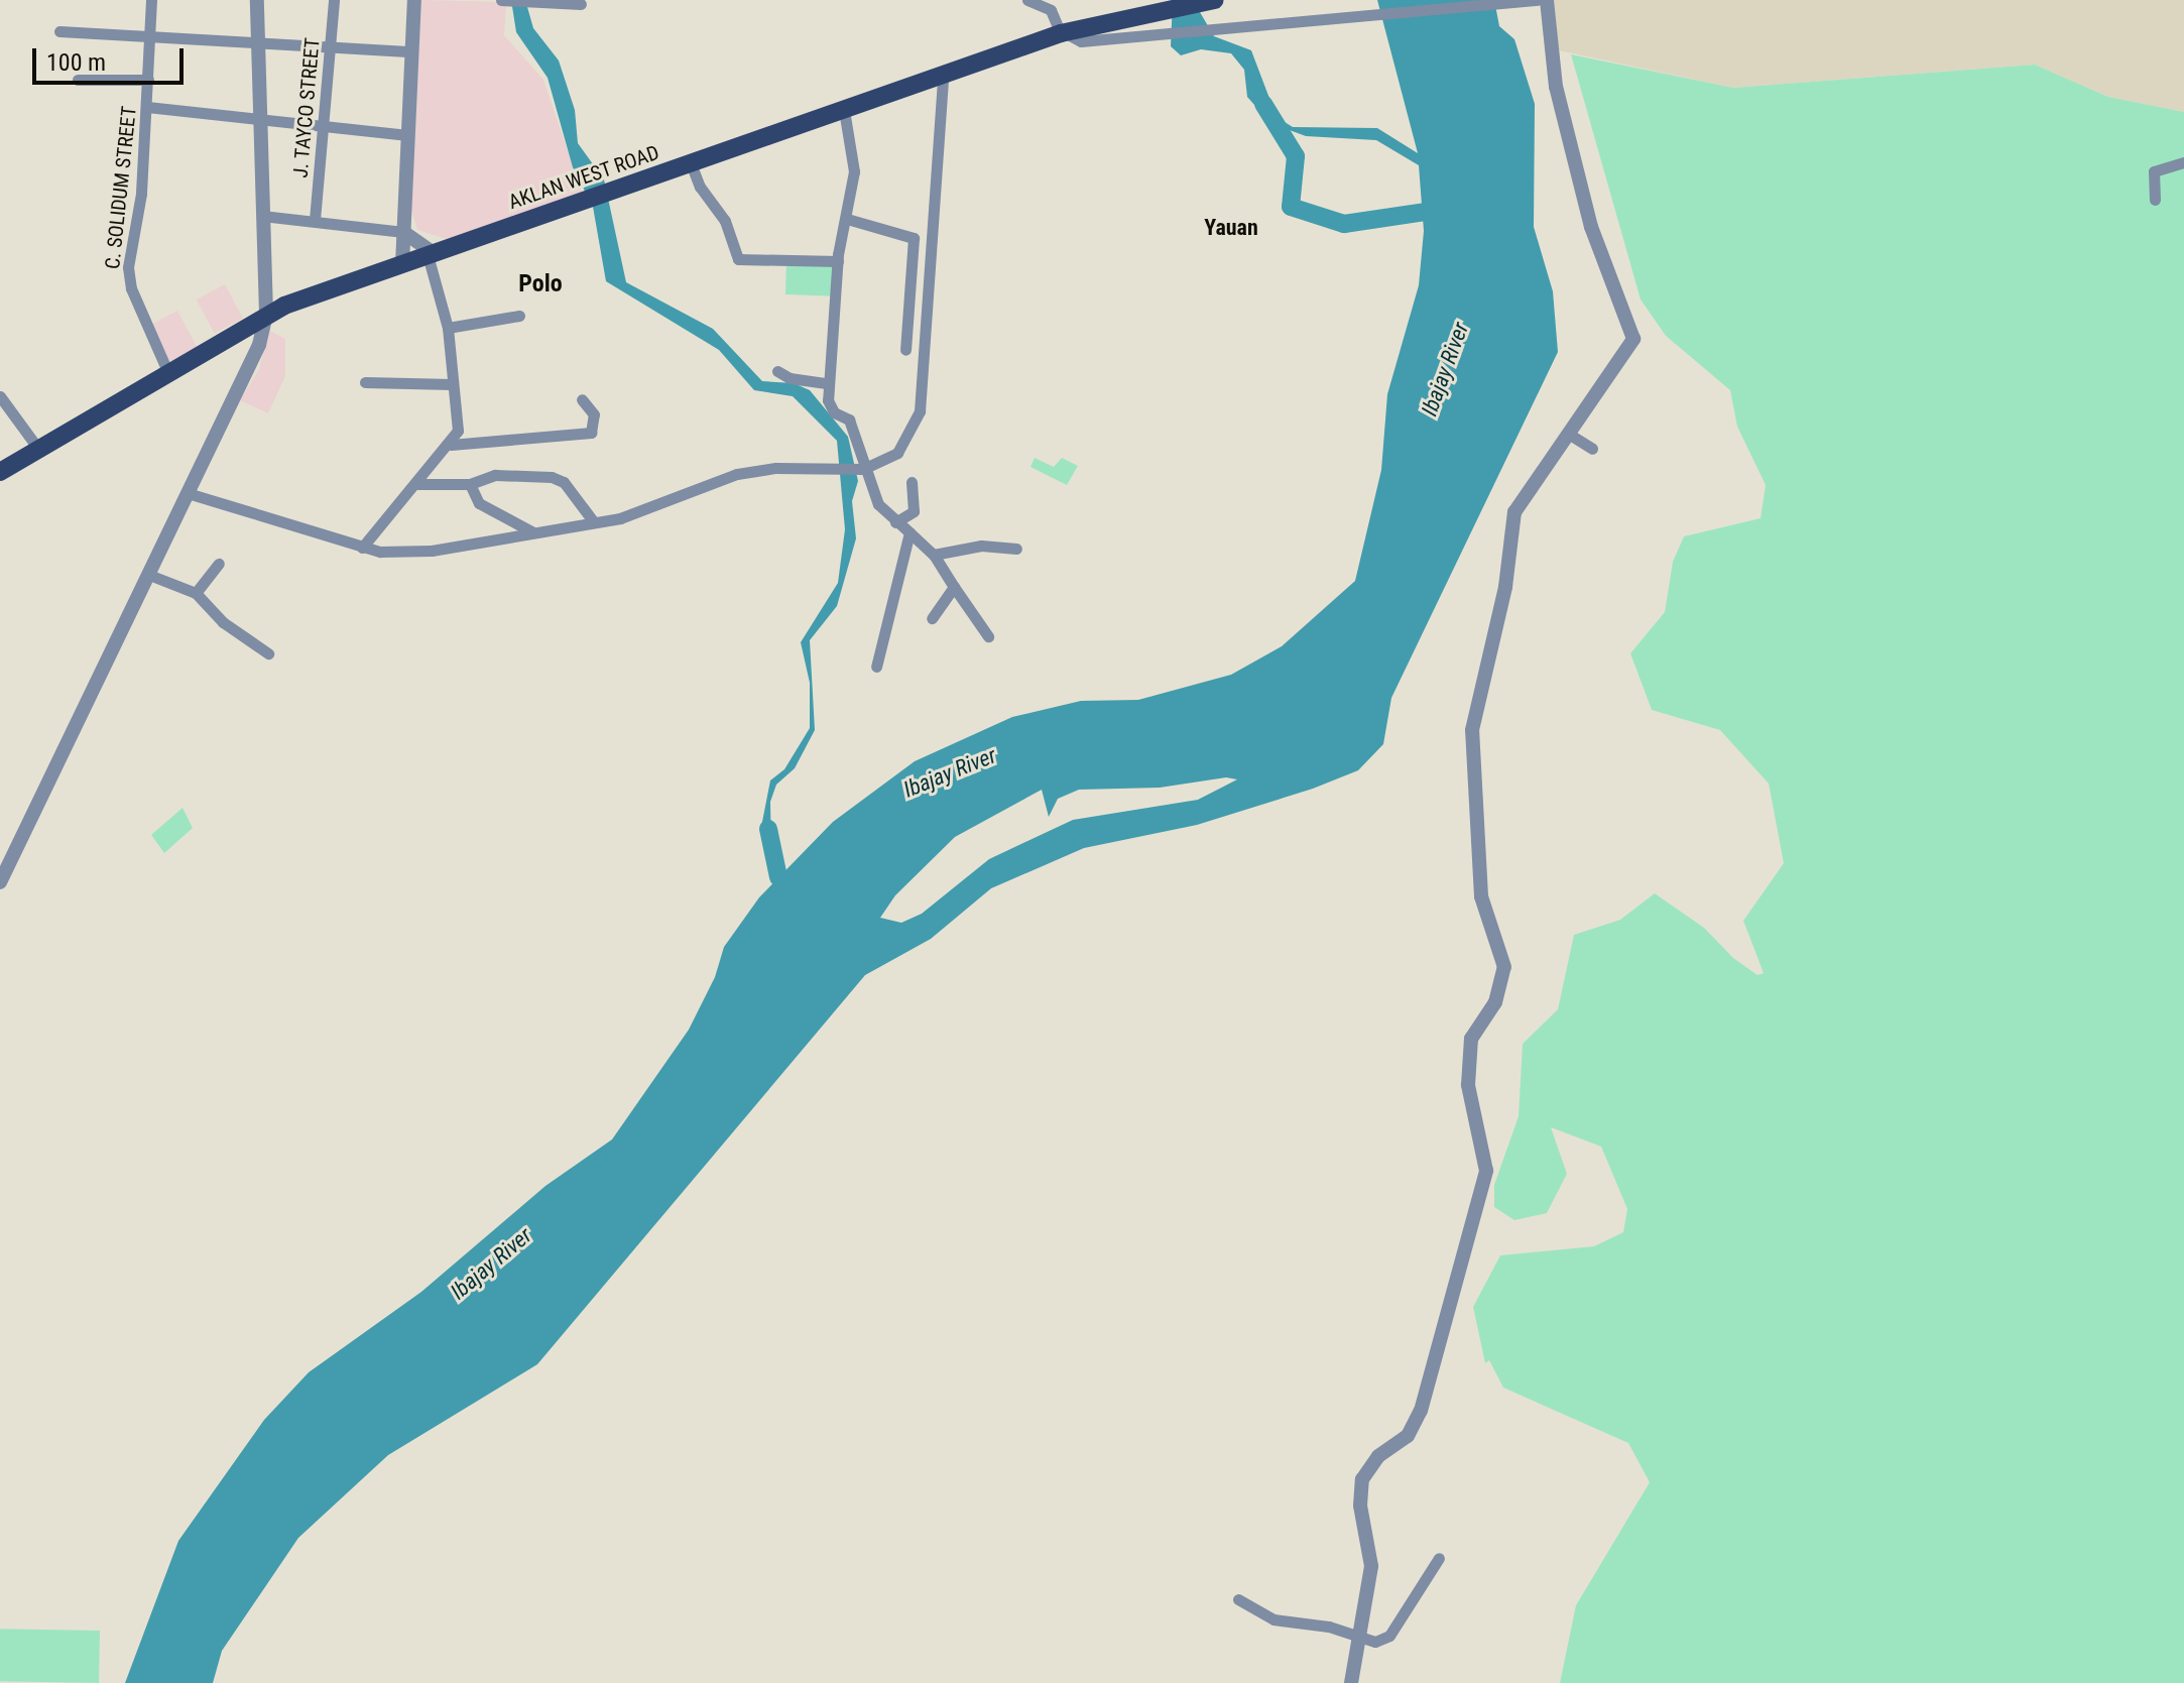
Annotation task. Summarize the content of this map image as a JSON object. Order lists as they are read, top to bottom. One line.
{"streets":{"main road":["AKLAN WEST ROAD"],"street":["J. TAYCO STREET","C. SOLIDUM STREET"]},"crossings":[["AKLAN WEST ROAD","C. SOLIDUM STREET"]],"districts":["Yauan","Polo"],"water":["Ibajay River"],"scale_bar":"100 m"}
